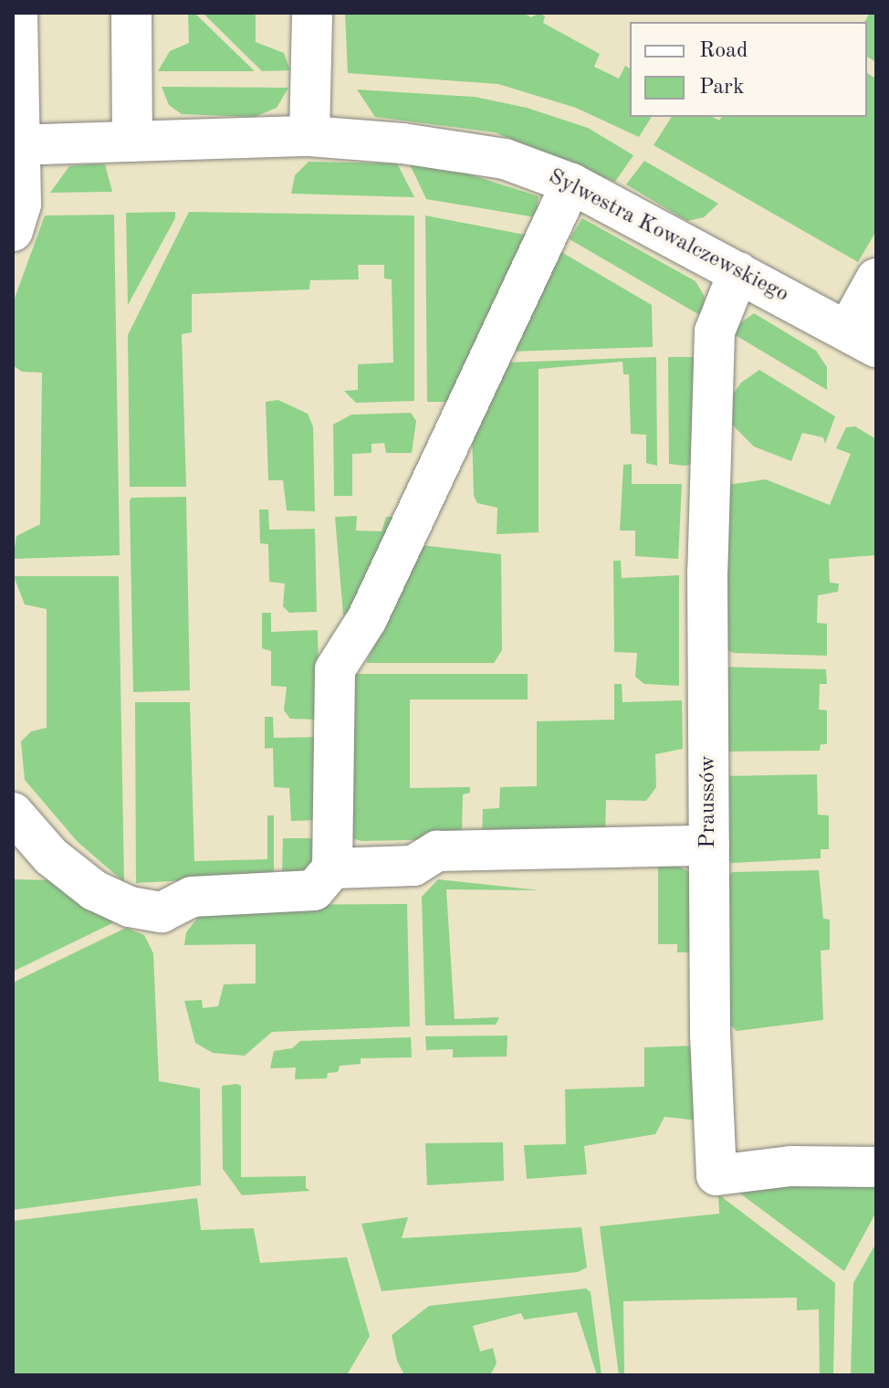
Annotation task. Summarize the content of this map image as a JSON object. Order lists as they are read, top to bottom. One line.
{"streets":{"street":["Sylwestra Kowalczewskiego","Praussów"]},"crossings":[["Sylwestra Kowalczewskiego","Praussów"]],"legend":["Road","Park"]}
